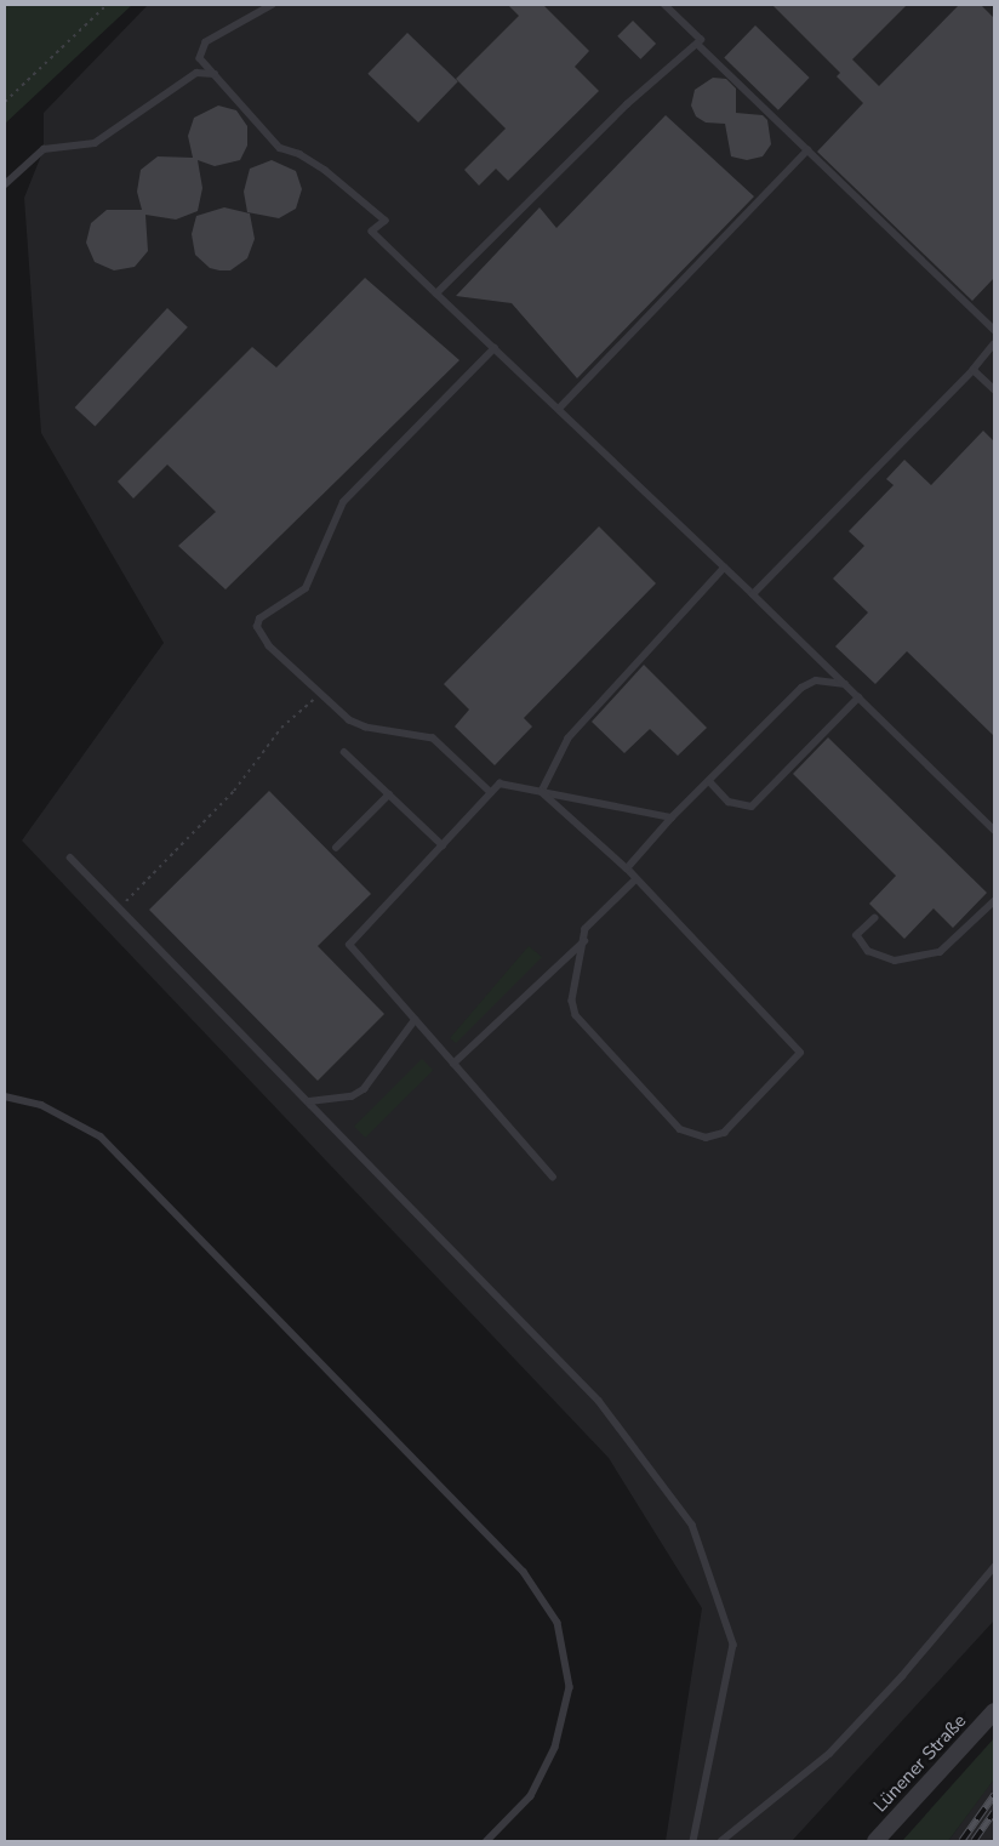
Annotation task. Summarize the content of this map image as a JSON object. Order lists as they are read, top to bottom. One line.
{"streets":{"street":["Lünener Straße"]}}
